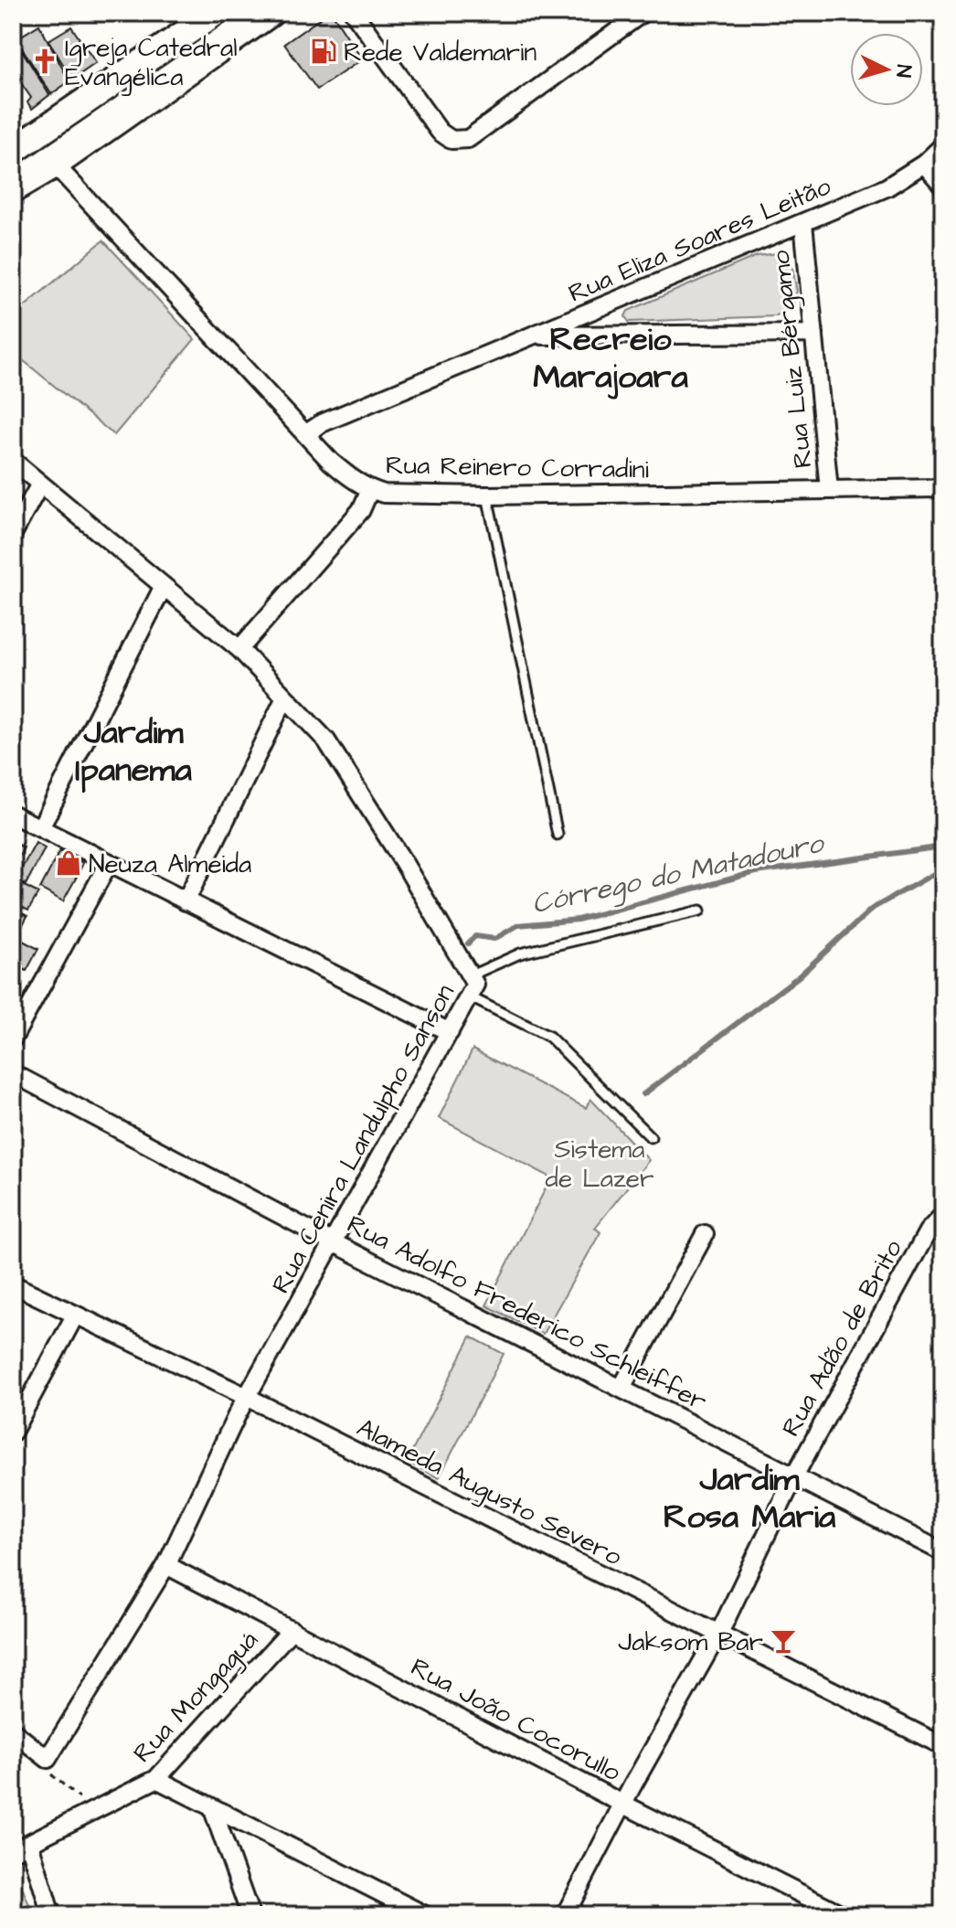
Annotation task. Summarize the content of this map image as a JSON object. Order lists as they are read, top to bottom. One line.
{"streets":{"street":["Rua Eliza Soares Leitão","Rua Luiz Bérgamo","Rua Reinero Corradini","Rua Cenira Landulpho Sanson","Rua Adolfo Frederico Schleiffer","Rua Adão de Brito","Alameda Augusto Severo","Rua Mongaguá","Rua João Cocorullo"]},"crossings":[["Rua Eliza Soares Leitão","Rua Luiz Bérgamo"],["Rua Eliza Soares Leitão","Rua Reinero Corradini"],["Rua Luiz Bérgamo","Rua Reinero Corradini"],["Rua Cenira Landulpho Sanson","Rua Adolfo Frederico Schleiffer"],["Rua Cenira Landulpho Sanson","Alameda Augusto Severo"],["Rua Cenira Landulpho Sanson","Rua João Cocorullo"],["Rua Adolfo Frederico Schleiffer","Rua Adão de Brito"],["Rua Adão de Brito","Alameda Augusto Severo"],["Rua Adão de Brito","Rua João Cocorullo"],["Rua Mongaguá","Rua João Cocorullo"]],"districts":["Recreio Marajoara","Jardim Ipanema","Jardim Rosa Maria"],"water":["Córrego do Matadouro"],"parks":["Sistema de Lazer"],"places":{"fuel station":["Rede Valdemarin"],"church":["Igreja Catedral Evangélica"],"shop":["Neuza Almeida"],"bar":["Jaksom Bar"]},"north":"right"}
